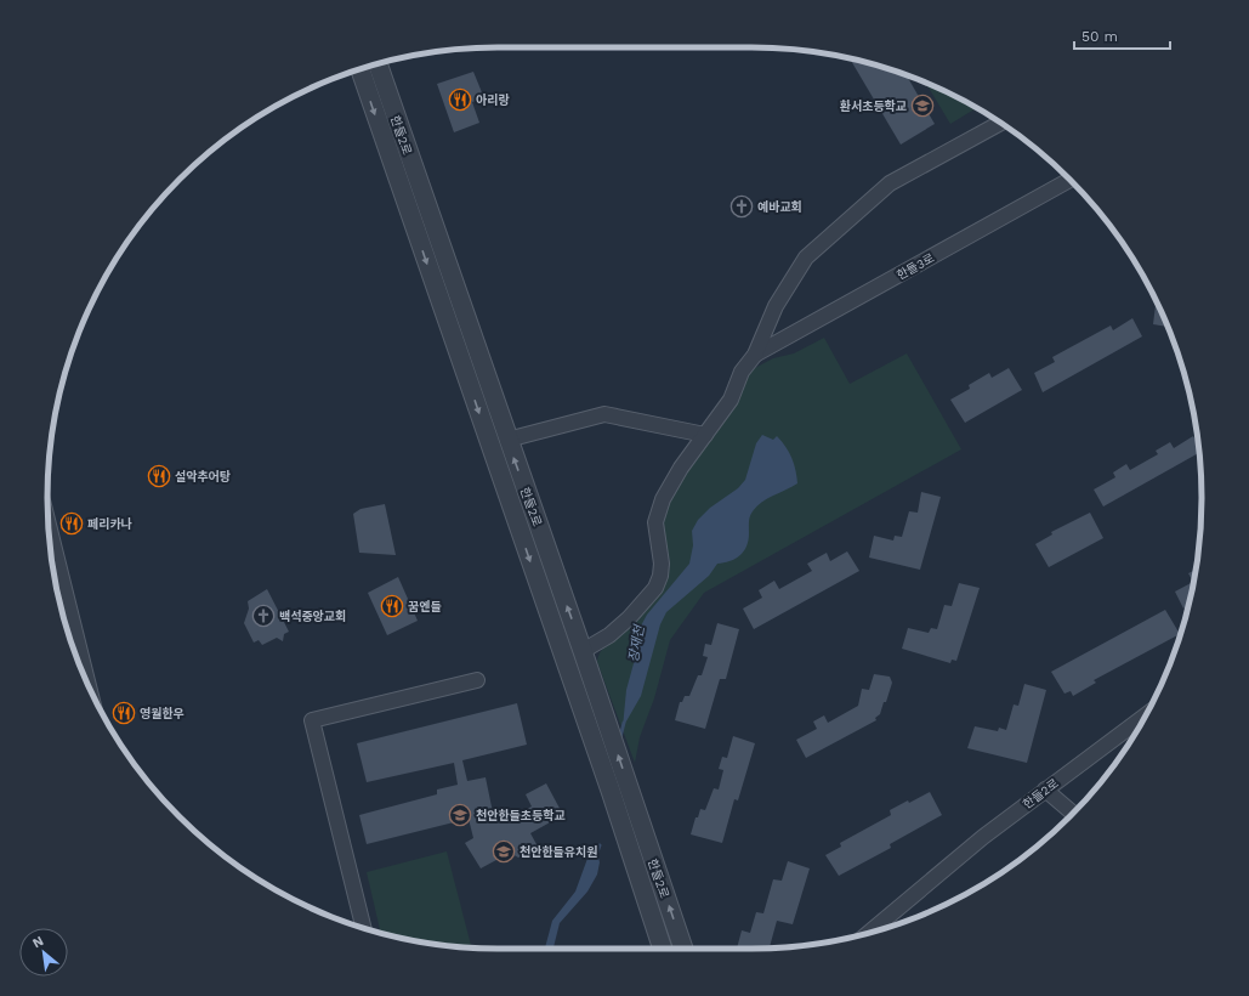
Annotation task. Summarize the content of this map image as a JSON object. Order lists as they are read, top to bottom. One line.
{"streets":{"street":["한들2로","한들3로"]},"crossings":[["한들2로","한들3로"]],"water":["장재천"],"places":{"restaurant":["아리랑","설악추어탕","페리카나","꿈엔들","영월한우"],"school or university":["환서초등학교","천안한들초등학교","천안한들유치원"],"church":["예바교회","백석중앙교회"]},"scale_bar":"50 m","north":"top left"}
